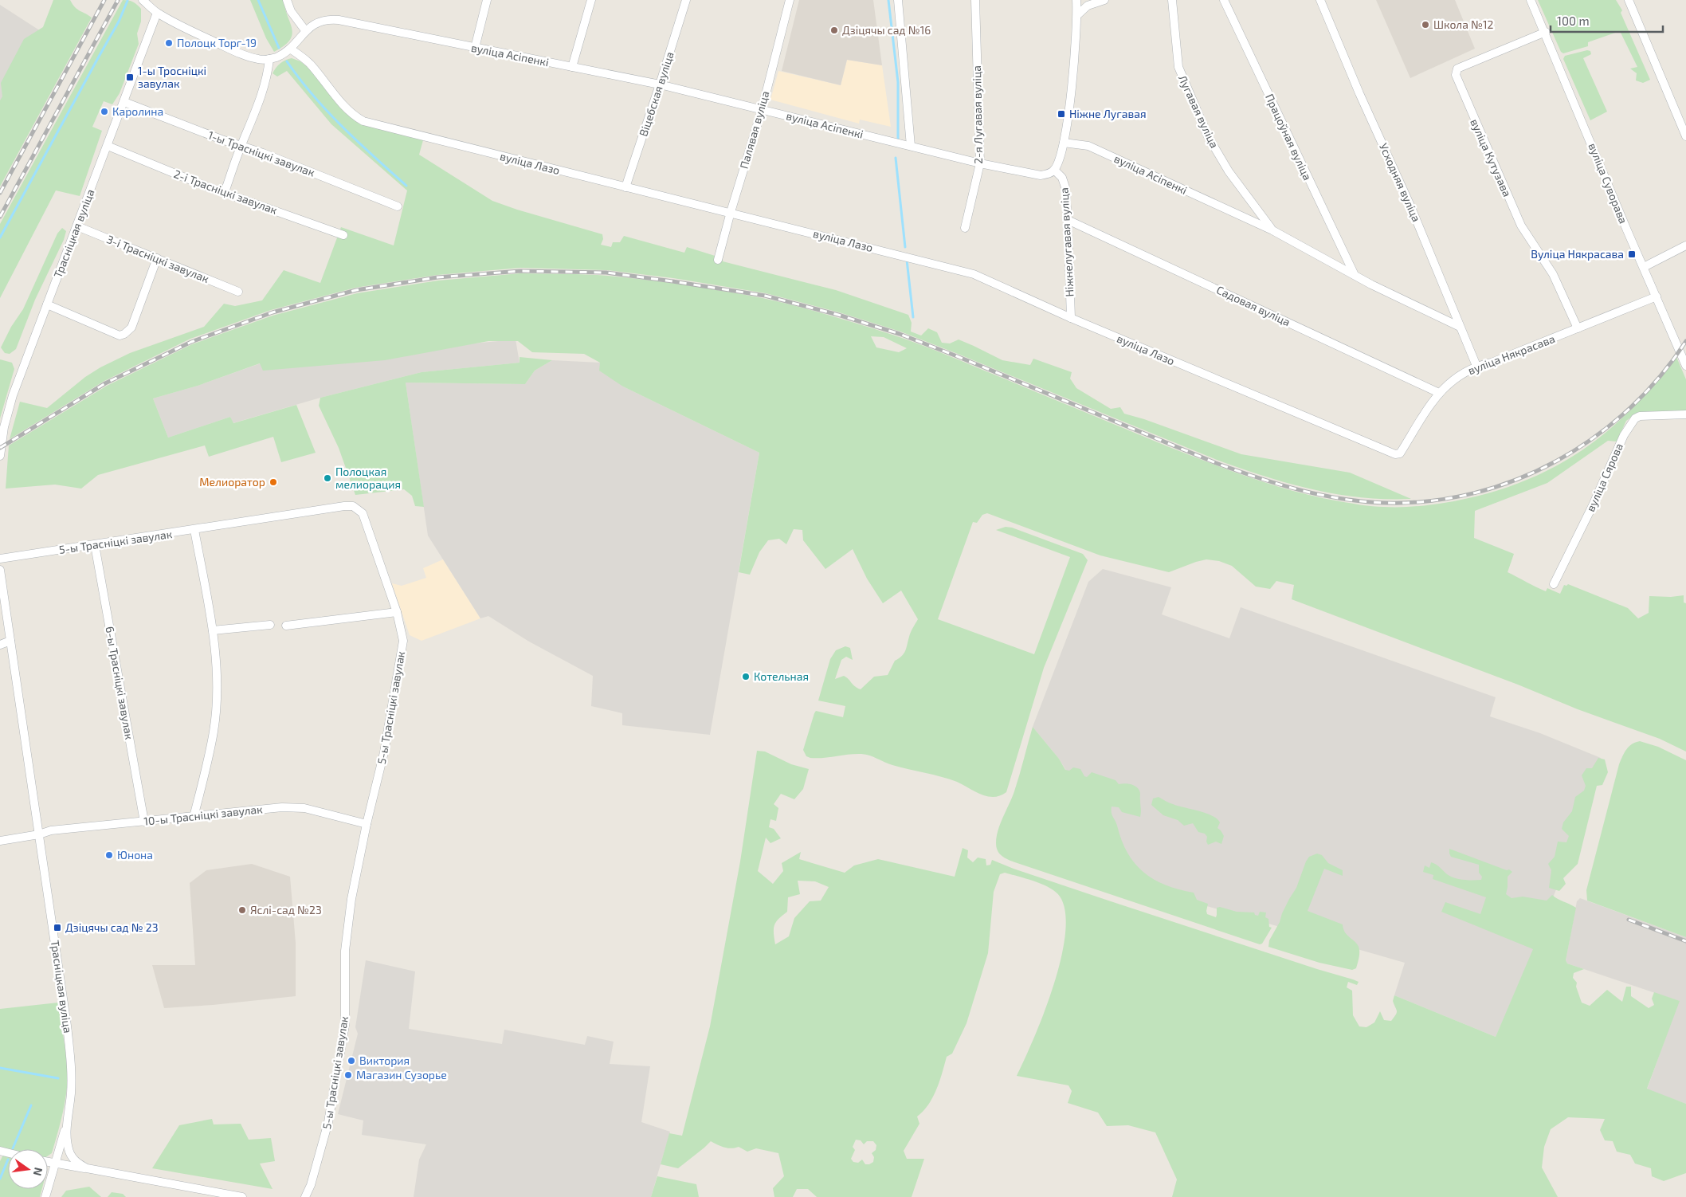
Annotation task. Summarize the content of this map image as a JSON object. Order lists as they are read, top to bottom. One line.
{"streets":{"street":["вуліца Асіпенкі","Віцебская вуліца","Лугавая вуліца","2-я Лугавая вуліца","Палявая вуліца","Працоўная вуліца","1-ы Трасніцкі завулак","вуліца Кутузава","вуліца Лазо","Усходняя вуліца","вуліца Суворава","2-і Трасніцкі завулак","Трасніцкая вуліца","Ніжнелугавая вуліца","3-і Трасніцкі завулак","Садовая вуліца","вуліца Някрасава","вуліца Сярова","5-ы Трасніцкі завулак","6-ы Трасніцкі завулак","10-ы Трасніцкі завулак"]},"crossings":[["вуліца Асіпенкі","Віцебская вуліца"],["вуліца Асіпенкі","Лугавая вуліца"],["вуліца Асіпенкі","2-я Лугавая вуліца"],["вуліца Асіпенкі","Палявая вуліца"],["вуліца Асіпенкі","Працоўная вуліца"],["вуліца Асіпенкі","вуліца Лазо"],["вуліца Асіпенкі","Усходняя вуліца"],["вуліца Асіпенкі","Ніжнелугавая вуліца"],["Віцебская вуліца","вуліца Лазо"],["Палявая вуліца","вуліца Лазо"],["1-ы Трасніцкі завулак","Трасніцкая вуліца"],["вуліца Кутузава","вуліца Суворава"],["вуліца Кутузава","вуліца Някрасава"],["вуліца Лазо","Ніжнелугавая вуліца"],["вуліца Лазо","вуліца Някрасава"],["Усходняя вуліца","вуліца Някрасава"],["вуліца Суворава","вуліца Някрасава"],["2-і Трасніцкі завулак","Трасніцкая вуліца"],["Трасніцкая вуліца","3-і Трасніцкі завулак"],["Трасніцкая вуліца","10-ы Трасніцкі завулак"],["Ніжнелугавая вуліца","Садовая вуліца"],["Садовая вуліца","вуліца Някрасава"],["5-ы Трасніцкі завулак","6-ы Трасніцкі завулак"],["5-ы Трасніцкі завулак","10-ы Трасніцкі завулак"],["6-ы Трасніцкі завулак","10-ы Трасніцкі завулак"]],"places":{"other":["Школа №12","Дзіцячы сад №16","Полоцк Торг-19","Каролина","Полоцкая мелиорация","Мелиоратор","Котельная","Юнона","Яслі-сад №23","Виктория","Магазин Сузорье"],"transit":["1-ы Тросніцкі завулак","Ніжне Лугавая","Вуліца Някрасава","Дзіцячы сад № 23"]},"scale_bar":"100 m","north":"right"}
